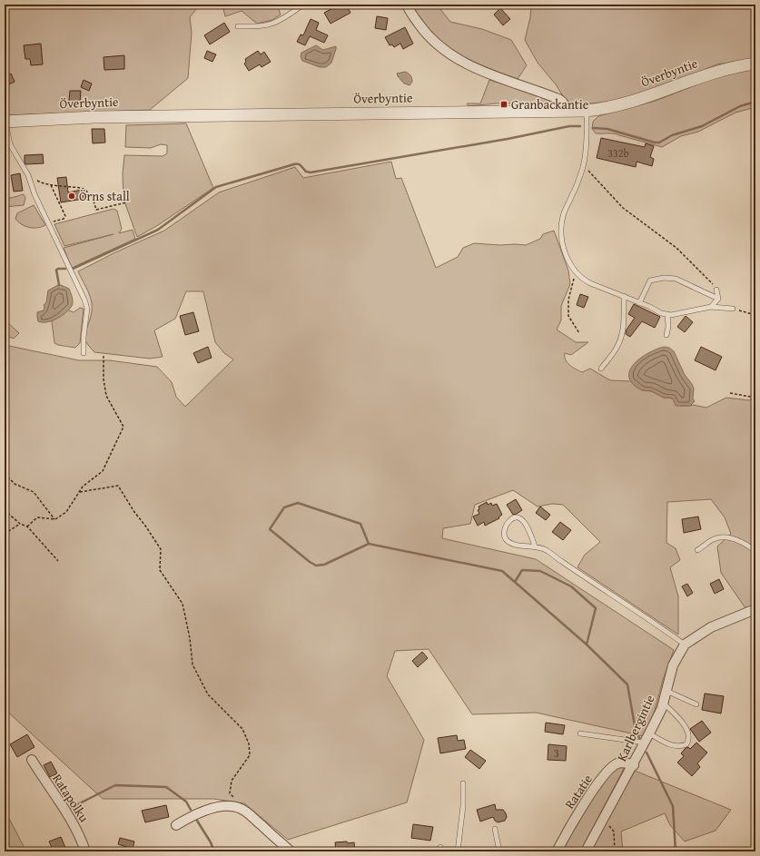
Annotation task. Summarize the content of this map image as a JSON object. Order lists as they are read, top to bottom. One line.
{"streets":{"street":["Överbyntie","Karlbergintie","Ratatie","Ratapolku"]},"crossings":[["Karlbergintie","Ratatie"]],"places":{"transit":["Granbackantie"],"other":["Örns stall"]},"house_numbers":["332b","3"]}
